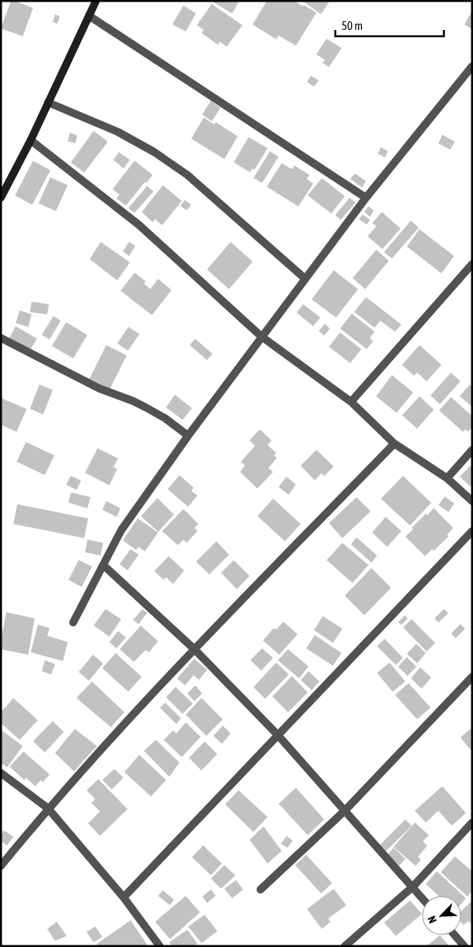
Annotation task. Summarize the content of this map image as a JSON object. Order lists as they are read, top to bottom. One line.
{"scale_bar":"50 m","north":"bottom left"}
